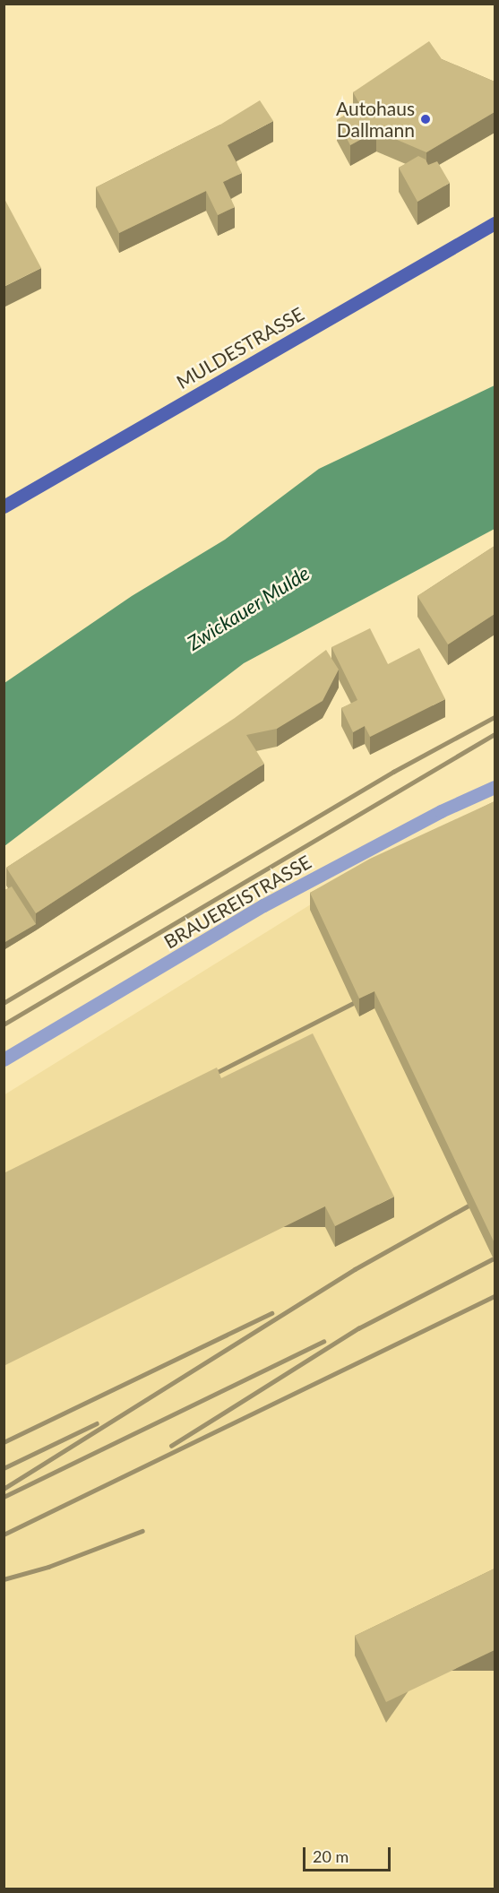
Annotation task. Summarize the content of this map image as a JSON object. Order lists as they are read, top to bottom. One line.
{"streets":{"main road":["MULDESTRASSE"],"street":["BRAUEREISTRASSE"]},"water":["Zwickauer Mulde"],"places":["Autohaus Dallmann"],"scale_bar":"20 m"}
